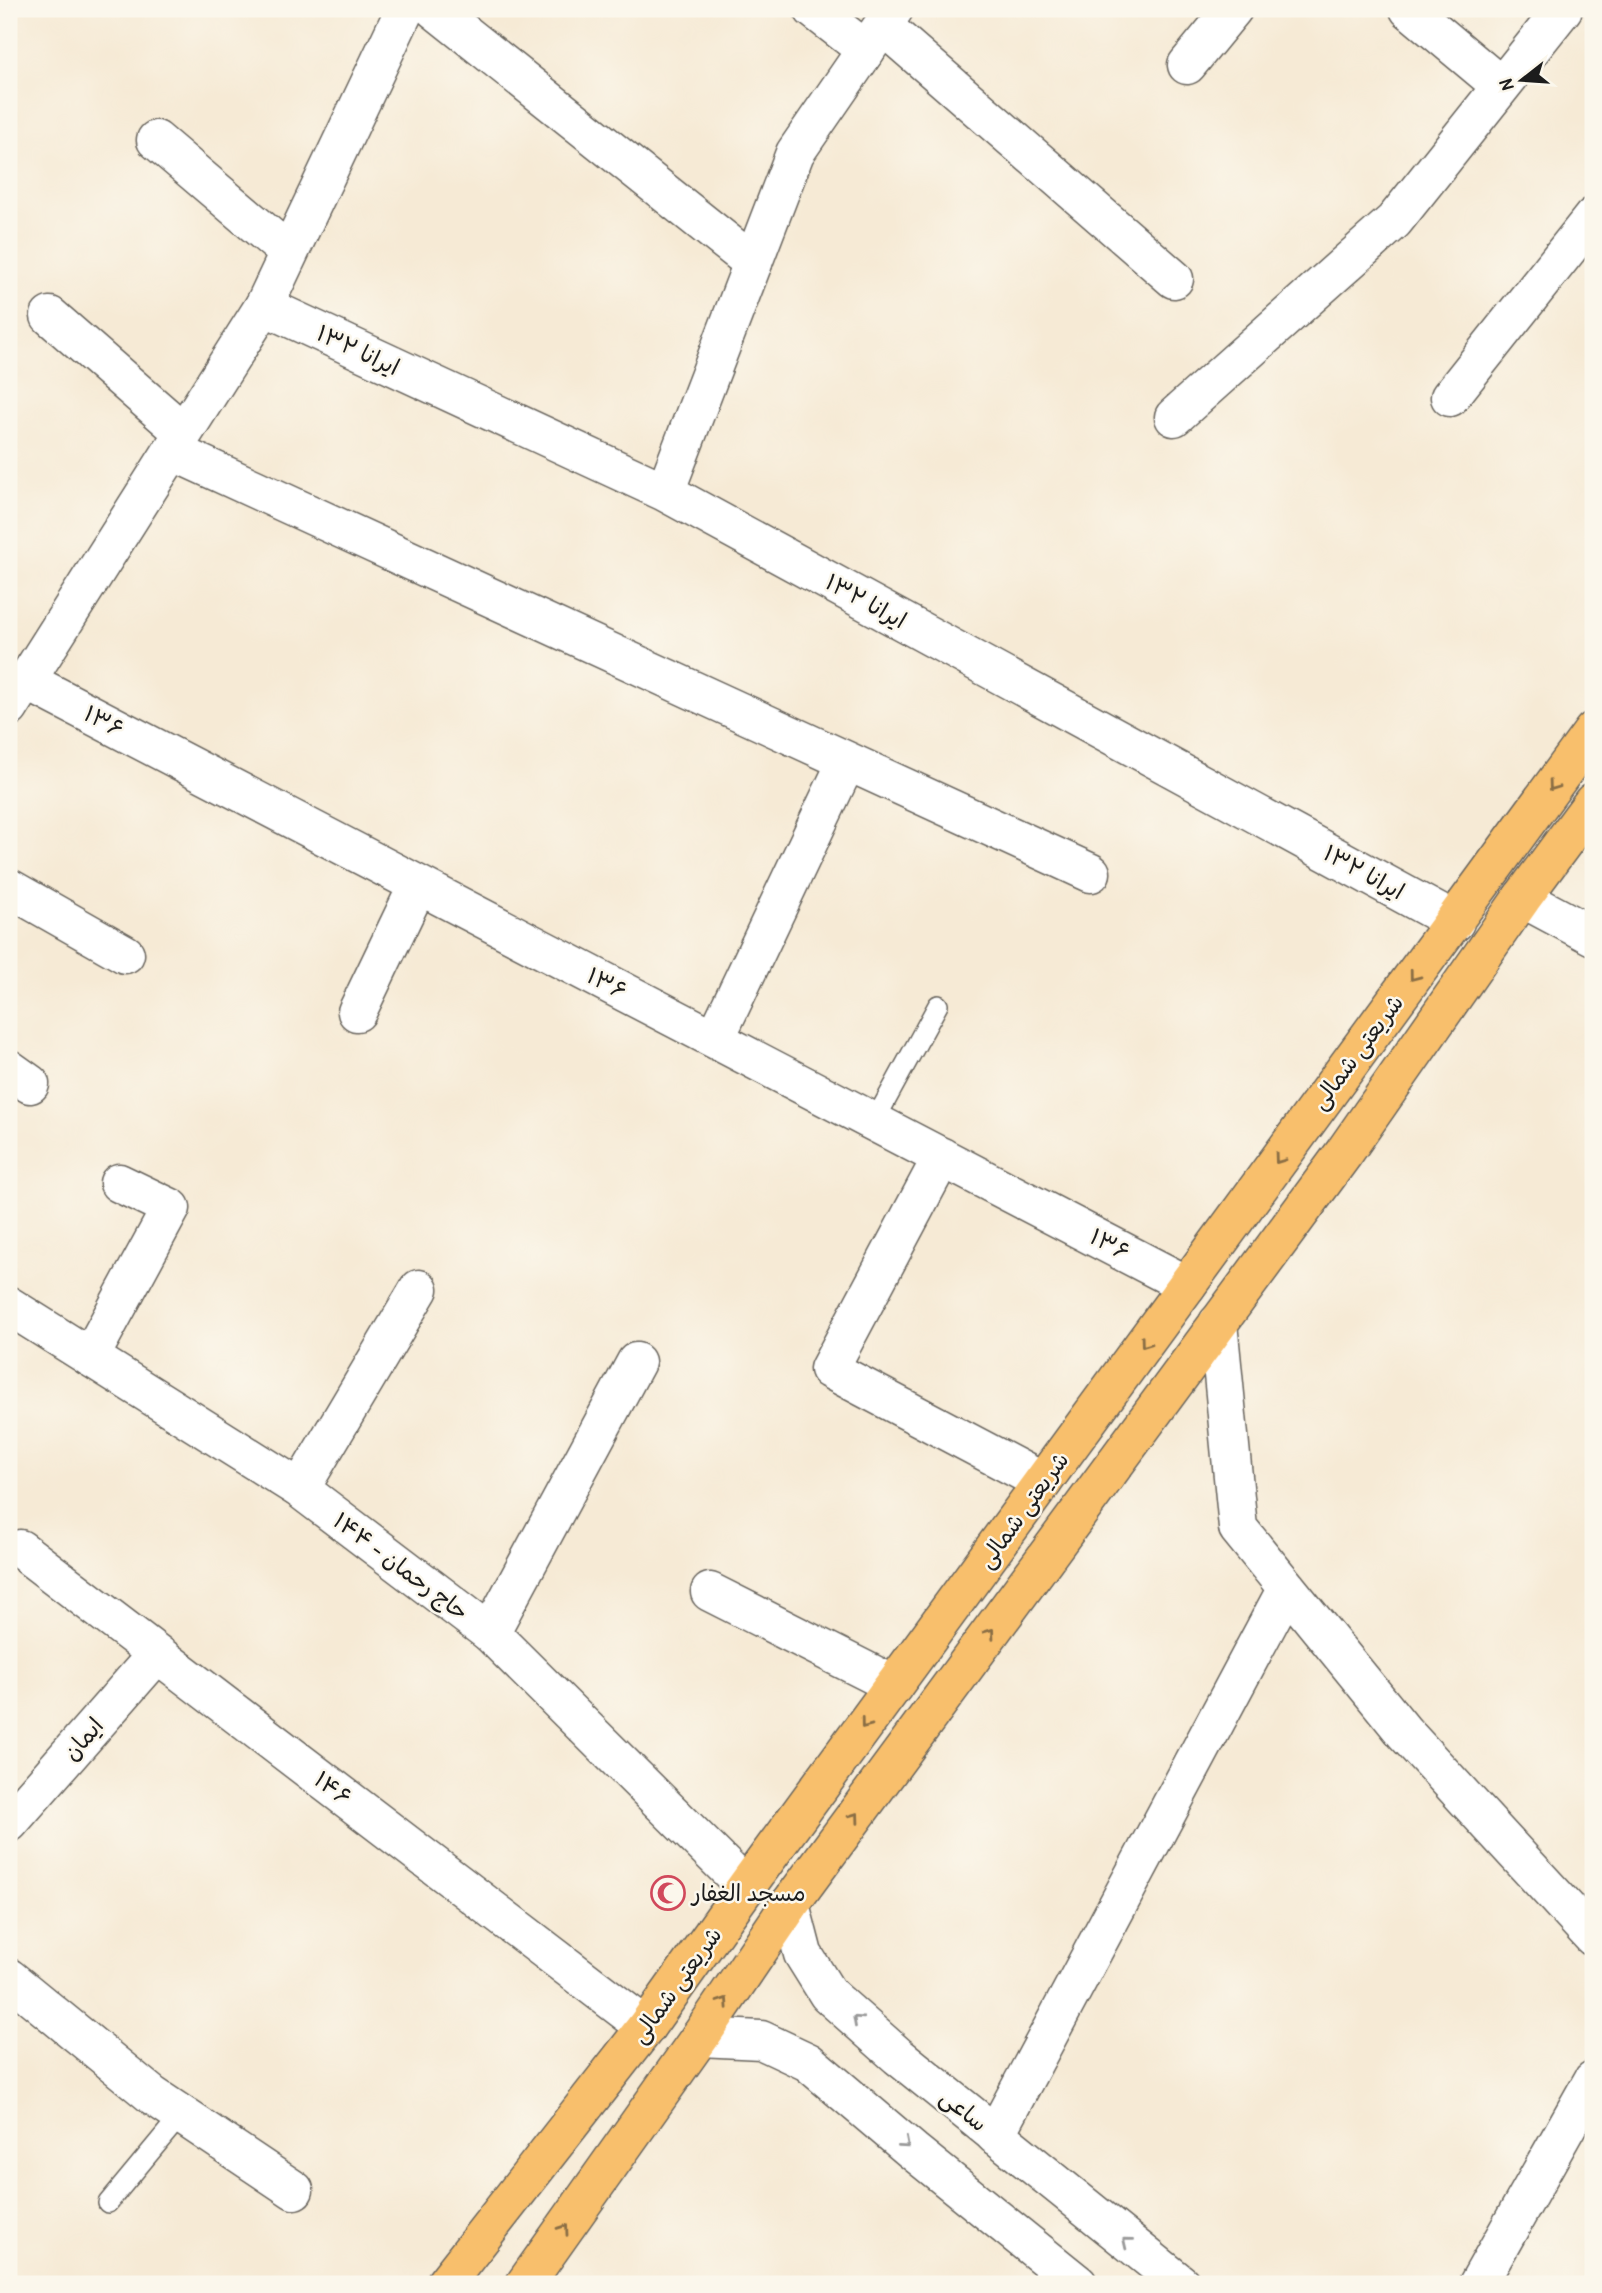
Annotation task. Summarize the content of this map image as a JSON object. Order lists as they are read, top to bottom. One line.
{"streets":{"main road":["شریعتی شمالی"],"street":["ایرانا ۱۳۲","۱۳۶","حاج رحمان - ۱۴۴","ایمان","۱۴۶","ساعی"]},"crossings":[["ایرانا ۱۳۲","شریعتی شمالی"],["۱۳۶","شریعتی شمالی"],["شریعتی شمالی","حاج رحمان - ۱۴۴"],["شریعتی شمالی","۱۴۶"],["شریعتی شمالی","ساعی"],["ایمان","۱۴۶"]],"places":{"mosque":["مسجد الغفار"]},"north":"left"}
